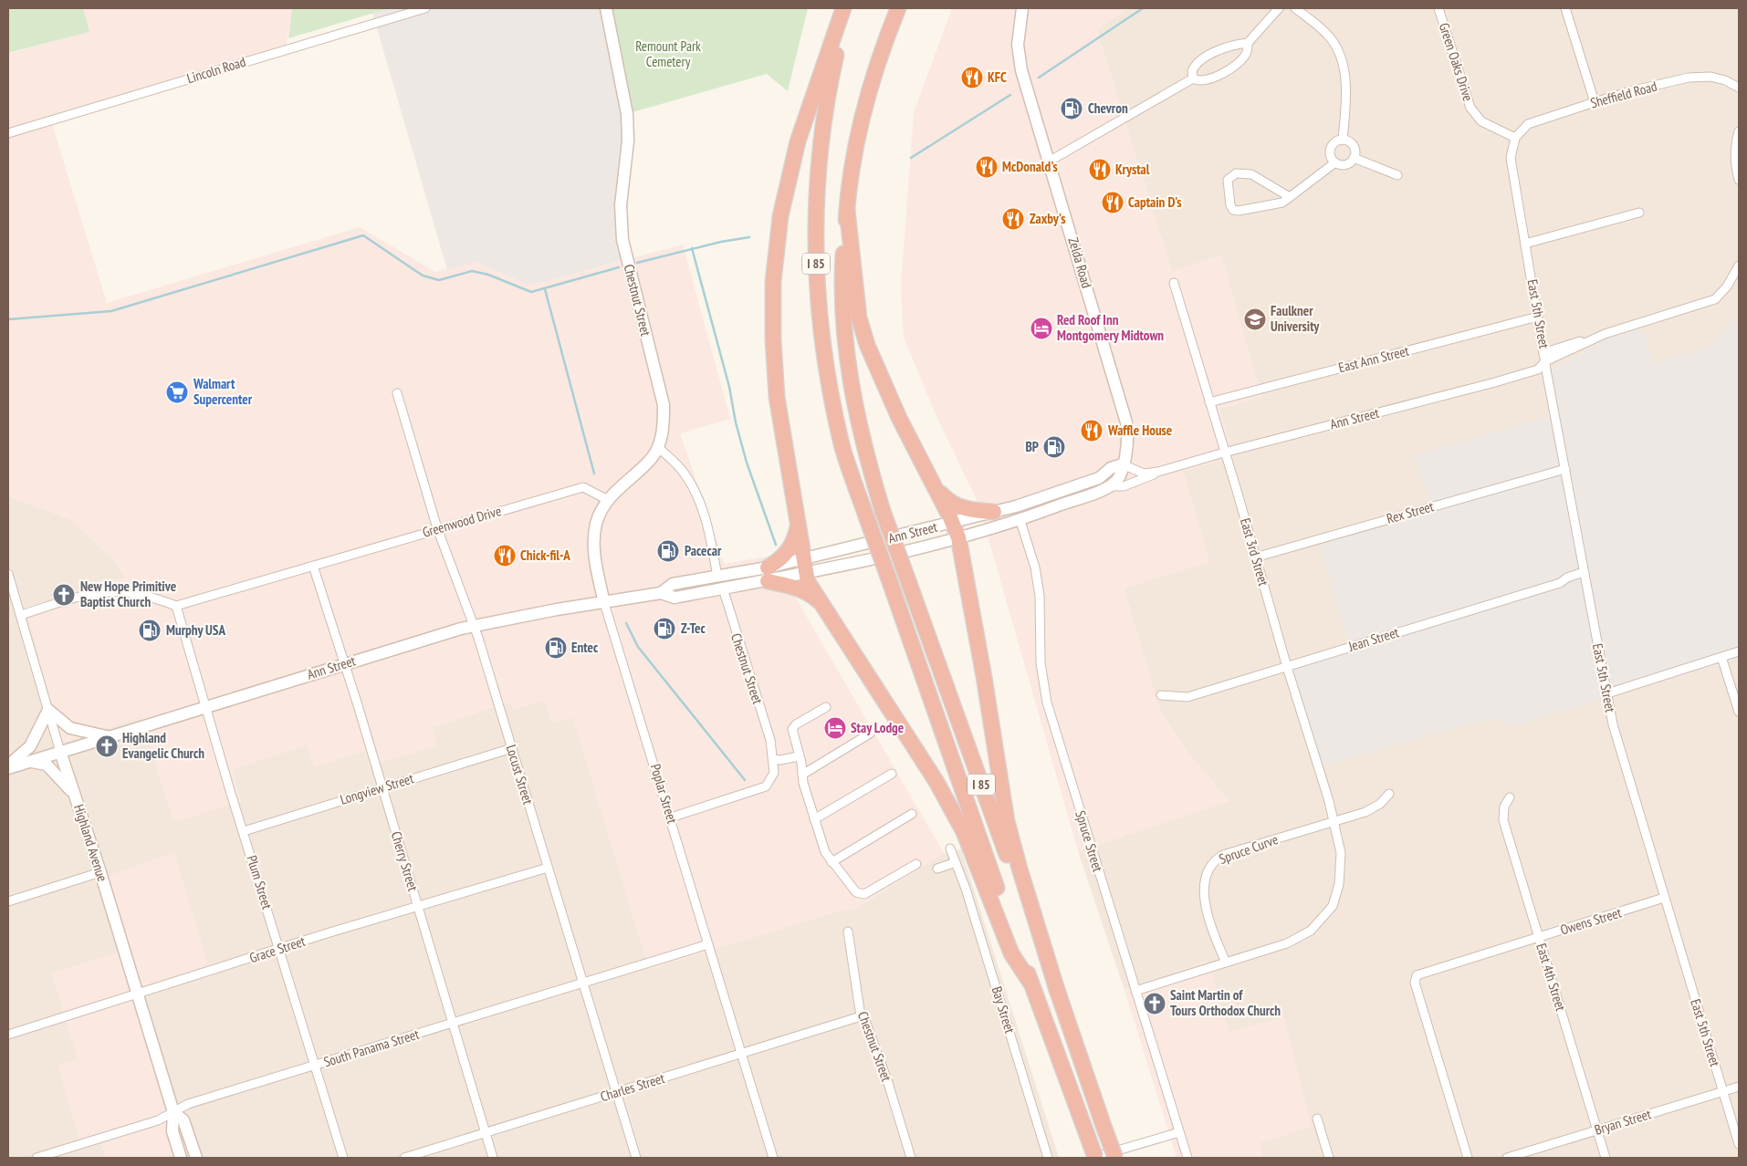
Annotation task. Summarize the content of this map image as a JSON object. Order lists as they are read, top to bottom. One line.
{"streets":{"highway":["I 85"],"main road":["Zelda Road","Chestnut Street","Ann Street","Poplar Street","Highland Avenue"],"street":["Green Oaks Drive","Lincoln Road","Sheffield Road","East 5th Street","East Ann Street","Rex Street","Greenwood Drive","East 3rd Street","Jean Street","Locust Street","Longview Street","Spruce Street","Spruce Curve","Cherry Street","Plum Street","Owens Street","Grace Street","East 4th Street","Bay Street","South Panama Street","Charles Street","Bryan Street"]},"crossings":[["Green Oaks Drive","Sheffield Road"],["Green Oaks Drive","East 5th Street"],["Sheffield Road","East 5th Street"],["Zelda Road","Ann Street"],["Chestnut Street","Ann Street"],["Chestnut Street","Poplar Street"],["Chestnut Street","Charles Street"],["East 5th Street","East Ann Street"],["East 5th Street","Ann Street"],["East 5th Street","Rex Street"],["East 5th Street","Jean Street"],["East 5th Street","Owens Street"],["East 5th Street","Bryan Street"],["East Ann Street","East 3rd Street"],["Ann Street","East 3rd Street"],["Ann Street","Locust Street"],["Ann Street","Poplar Street"],["Ann Street","Spruce Street"],["Ann Street","Highland Avenue"],["Ann Street","Cherry Street"],["Ann Street","Plum Street"],["Rex Street","East 3rd Street"],["Greenwood Drive","Locust Street"],["Greenwood Drive","Poplar Street"],["Greenwood Drive","Cherry Street"],["Greenwood Drive","Plum Street"],["East 3rd Street","Jean Street"],["East 3rd Street","Spruce Curve"],["Locust Street","Longview Street"],["Locust Street","Grace Street"],["Locust Street","South Panama Street"],["Locust Street","Charles Street"],["Longview Street","Cherry Street"],["Longview Street","Plum Street"],["Poplar Street","South Panama Street"],["Poplar Street","Charles Street"],["Highland Avenue","Grace Street"],["Highland Avenue","South Panama Street"],["Cherry Street","Grace Street"],["Cherry Street","South Panama Street"],["Cherry Street","Charles Street"],["Plum Street","Grace Street"],["Plum Street","South Panama Street"],["Owens Street","East 4th Street"],["East 4th Street","Bryan Street"]],"parks":["Remount Park Cemetery"],"places":{"restaurant":["KFC","McDonald's","Krystal","Captain D's","Zaxby's","Waffle House","Chick-fil-A"],"fuel station":["Chevron","BP","Pacecar","Z-Tec","Murphy USA","Entec"],"school or university":["Faulkner University"],"hotel":["Red Roof Inn Montgomery Midtown","Stay Lodge"],"supermarket":["Walmart Supercenter"],"church":["New Hope Primitive Baptist Church","Highland Evangelic Church","Saint Martin of Tours Orthodox Church"]}}
